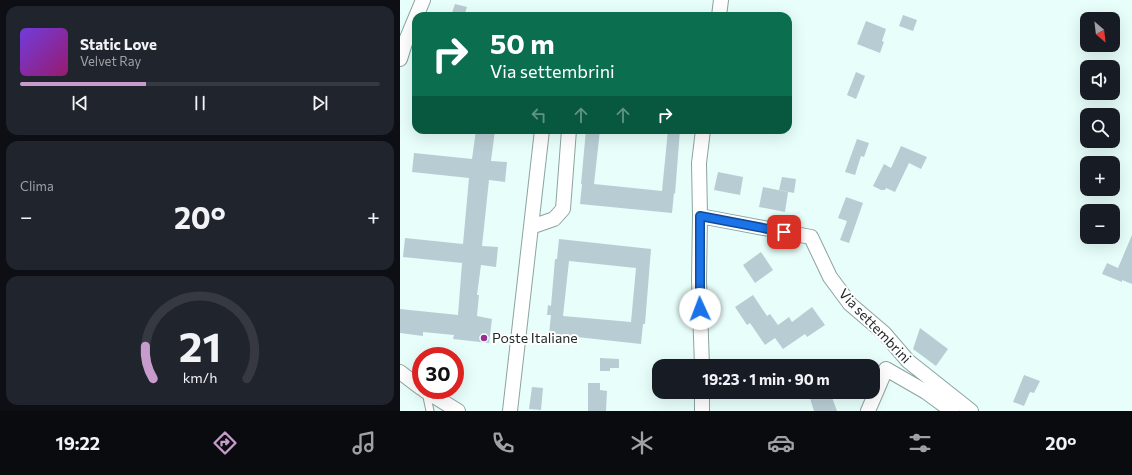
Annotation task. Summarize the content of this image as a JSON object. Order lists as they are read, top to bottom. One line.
{"streets":{"street":["Via settembrini"]},"places":["Poste Italiane"],"north":"bottom right","page":{"map_buttons":["+","−"],"turn":["50 m","Via settembrini"],"song":["Static Love","Velvet Ray"],"tile":"Clima","heat":["−","20°","+"],"limit":"30","trip":"19:23 · 1 min · 90 m","tabs":["19:22","20°"],"gauge":["21","km/h"]}}
